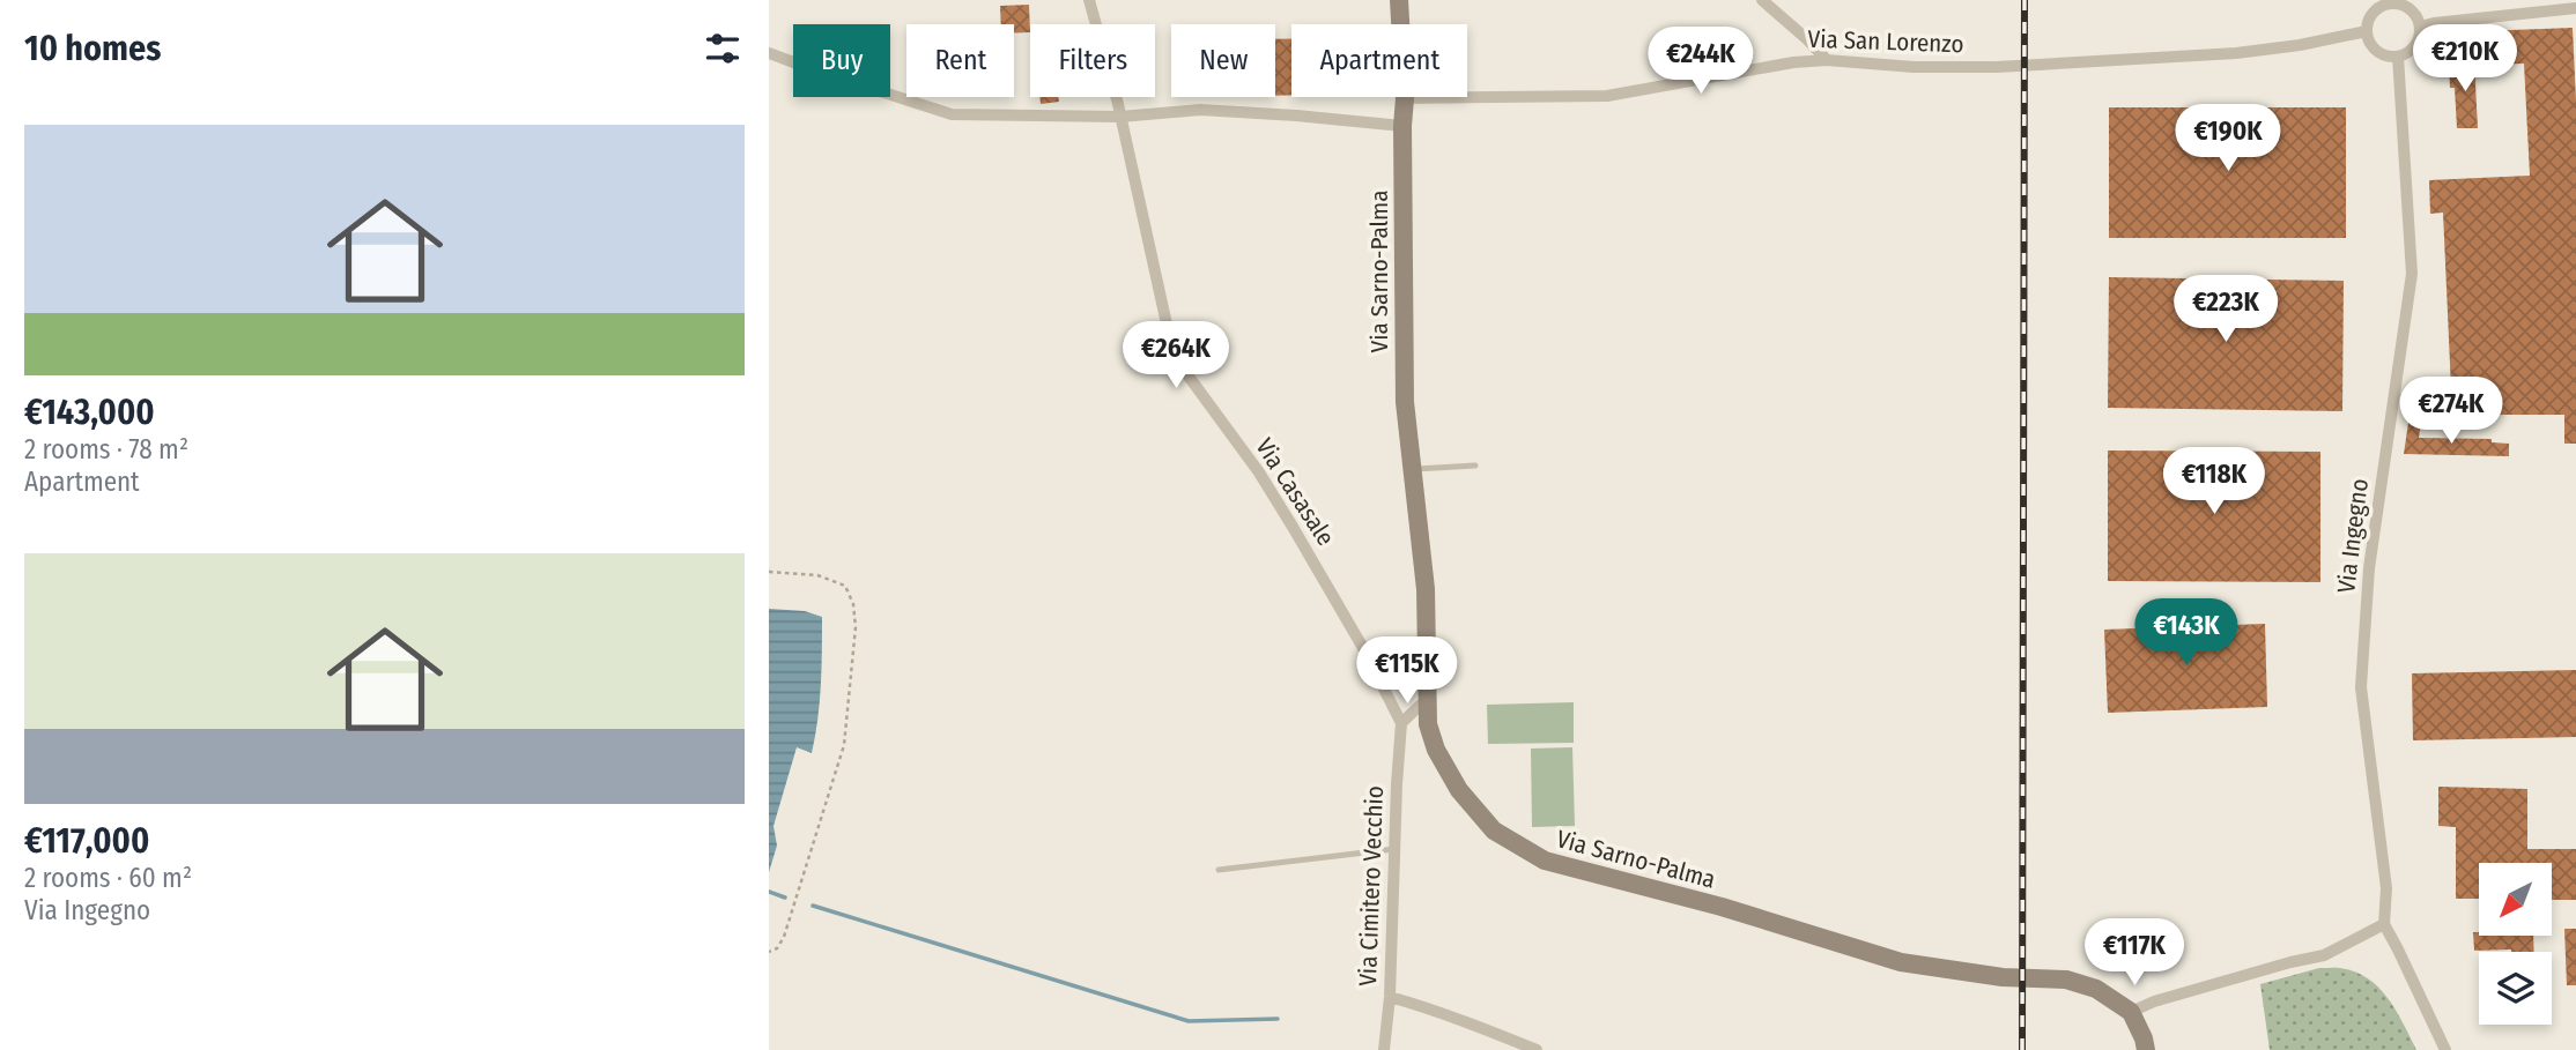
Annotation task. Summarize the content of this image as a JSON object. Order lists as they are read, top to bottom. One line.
{"streets":{"main road":["Via Sarno-Palma"],"street":["Via San Lorenzo","Via Casasale","Via Ingegno","Via Cimitero Vecchio"]},"crossings":[["Via San Lorenzo","Via Sarno-Palma"],["Via San Lorenzo","Via Ingegno"],["Via Casasale","Via Cimitero Vecchio"]],"north":"bottom left","page":{"heading":"10 homes","price":["€210K","€244K","€190K","€223K","€264K","€274K","€118K","€143K","€115K","€117K"],"chip":["Buy","Rent","Filters","New","Apartment"],"list":[{"name":"€143,000","note":"2 rooms · 78 m² · Apartment"},{"name":"€117,000","note":"2 rooms · 60 m² · Via Ingegno"}]}}
